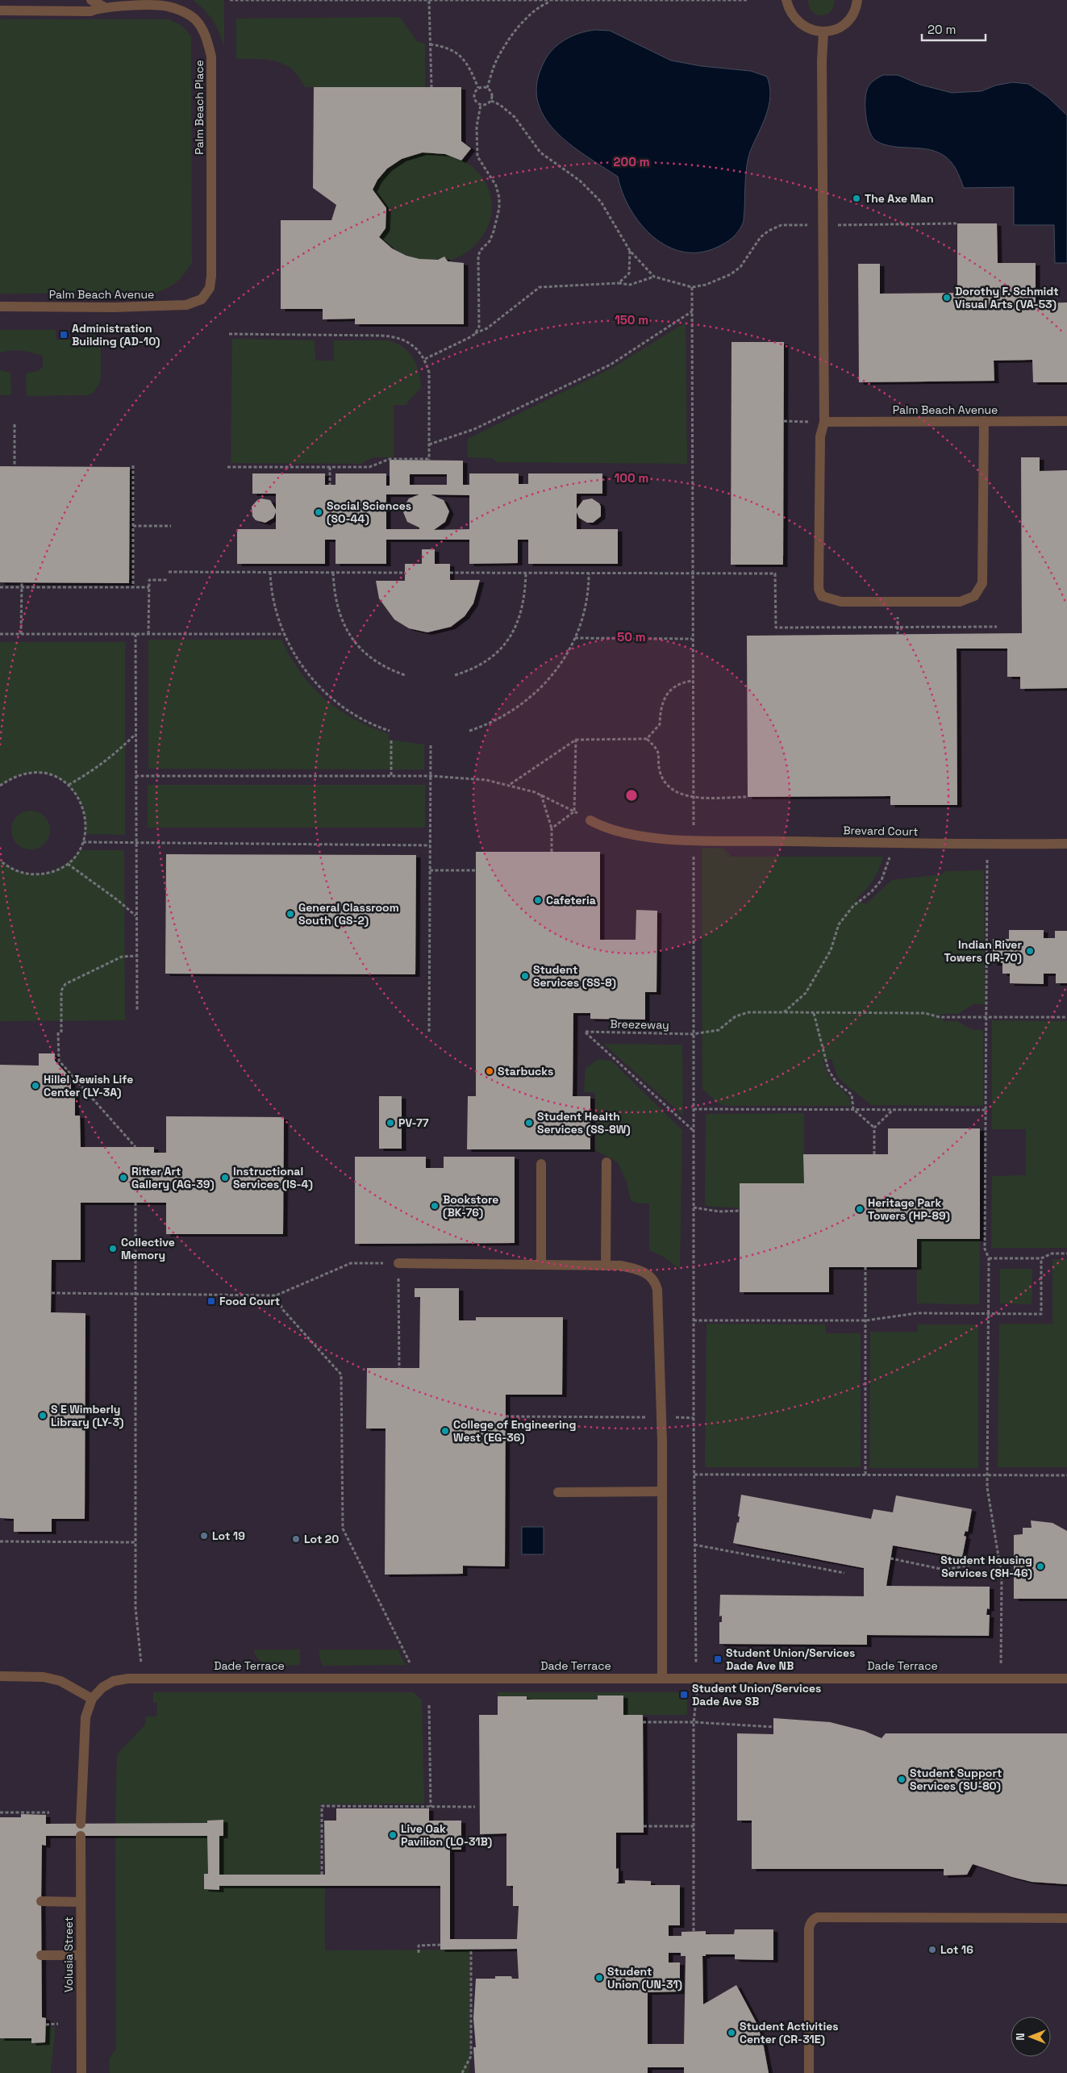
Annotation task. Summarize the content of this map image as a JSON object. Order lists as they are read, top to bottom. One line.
{"streets":{"street":["Palm Beach Place","Palm Beach Avenue","Brevard Court","Dade Terrace","Volusia Street"],"path":["Breezeway"]},"crossings":[["Palm Beach Place","Palm Beach Avenue"]],"places":{"other":["The Axe Man","Dorothy F. Schmidt Visual Arts (VA-53)","Social Sciences (SO-44)","Cafeteria","General Classroom South (GS-2)","Indian River Towers (IR-70)","Student Services (SS-8)","Starbucks","Hillel Jewish Life Center (LY-3A)","PV-77","Student Health Services (SS-8W)","Ritter Art Gallery (AG-39)","Instructional Services (IS-4)","Bookstore (BK-76)","Heritage Park Towers (HP-89)","Collective Memory","S E Wimberly Library (LY-3)","College of Engineering West (EG-36)","Lot 19","Lot 20","Student Housing Services (SH-46)","Student Support Services (SU-80)","Live Oak Pavilion (LO-31B)","Lot 16","Student Union (UN-31)","Student Activities Center (CR-31E)"],"transit":["Administration Building (AD-10)","Food Court","Student Union/Services Dade Ave NB","Student Union/Services Dade Ave SB"]},"scale_bar":"20 m","north":"left","rings":["200 m","150 m","100 m","50 m"]}
